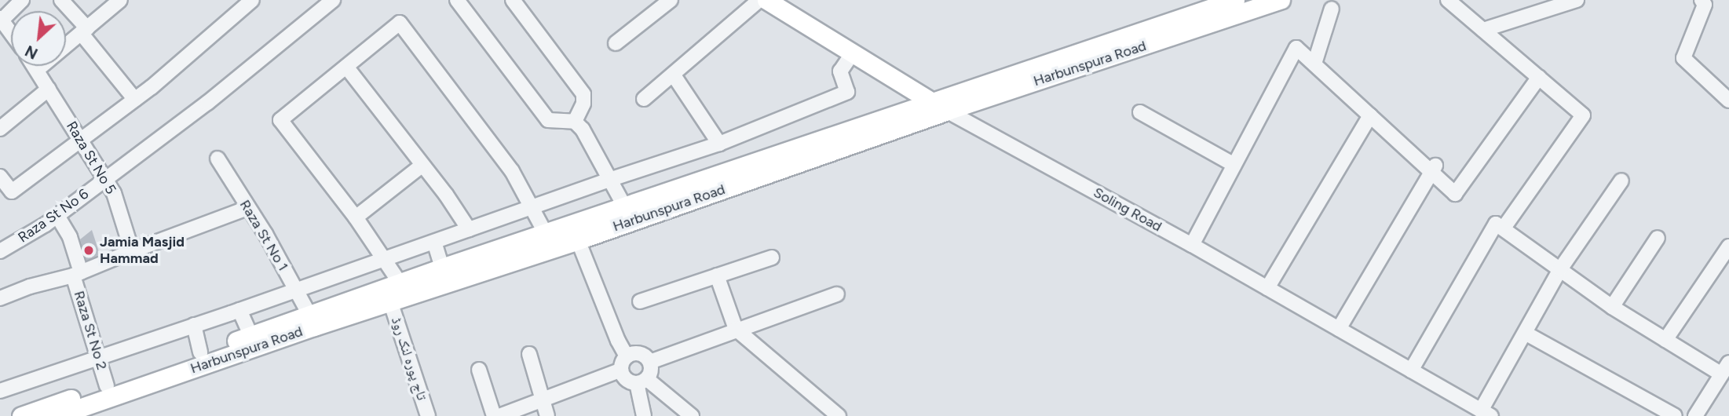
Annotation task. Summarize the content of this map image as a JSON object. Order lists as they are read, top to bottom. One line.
{"streets":{"main road":["Harbunspura Road","Soling Road"],"street":["Raza St No 5","Raza St No 6","Raza St No 1","Raza St No 2","تاج پورہ لنک روڈ"]},"crossings":[["Harbunspura Road","Soling Road"],["Harbunspura Road","Raza St No 1"],["Harbunspura Road","Raza St No 2"],["Harbunspura Road","تاج پورہ لنک روڈ"],["Raza St No 5","Raza St No 6"],["Raza St No 6","Raza St No 2"]],"places":["Jamia Masjid Hammad"],"north":"bottom left"}
